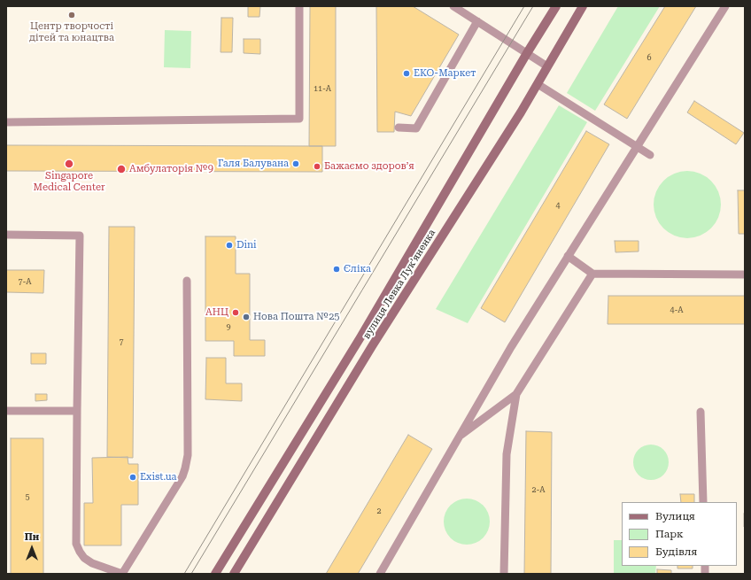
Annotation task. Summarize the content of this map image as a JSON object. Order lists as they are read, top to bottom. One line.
{"streets":{"main road":["вулиця Левка Лукʼяненка"]},"places":["Центр творчості дітей та юнацтва","ЕКО-Маркет","Singapore Medical Center","Галя Балувана","Бажаємо здоровʼя","Амбулаторія №9","Dini","Єліка","АНЦ","Нова Пошта №25","Exist.ua"],"house_numbers":["6","11-А","4","7-А","4-А","9","7","2-А","5","2"],"legend":["Вулиця","Парк","Будівля"],"north":"top"}
